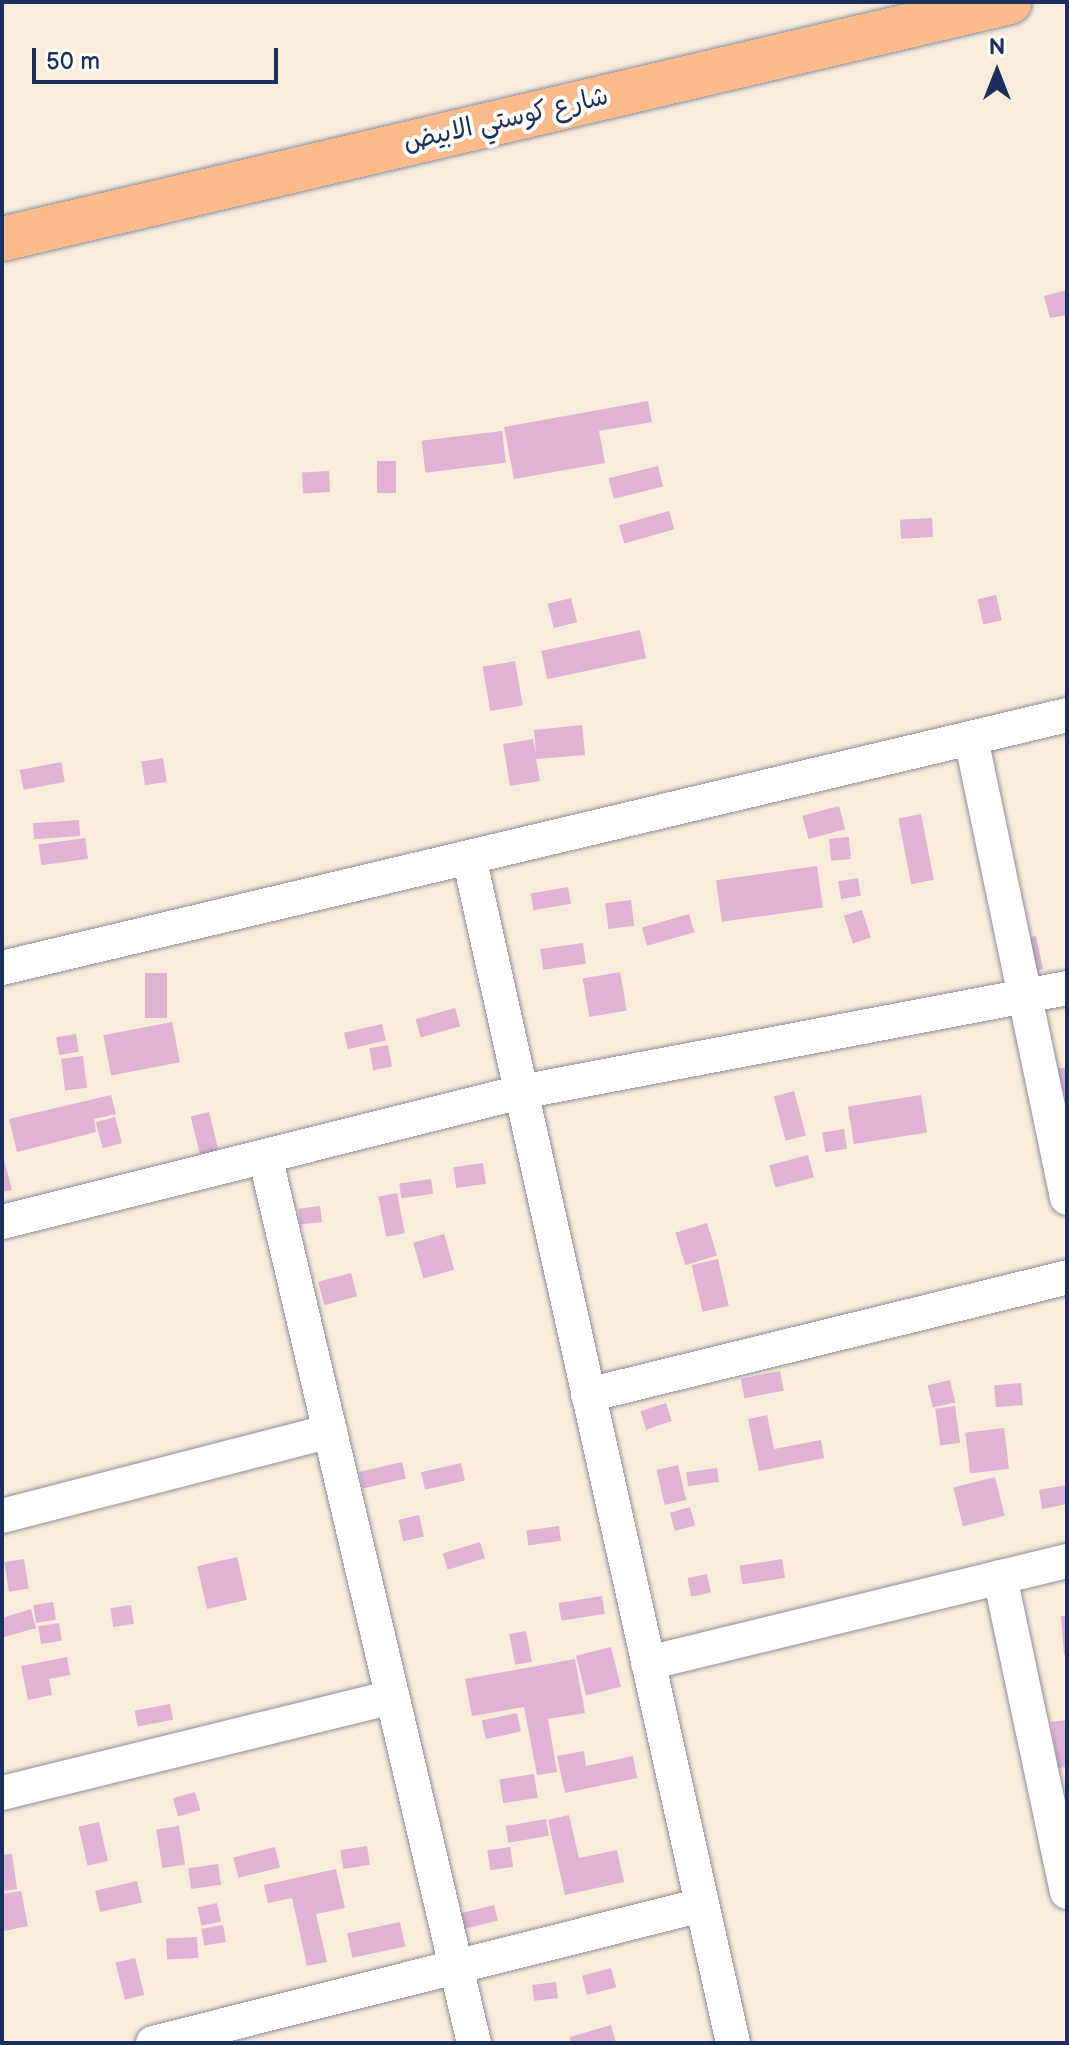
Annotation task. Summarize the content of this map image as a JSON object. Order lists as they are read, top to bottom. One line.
{"streets":{"highway":["شارع كوستي الابيض"]},"scale_bar":"50 m","north":"top"}
